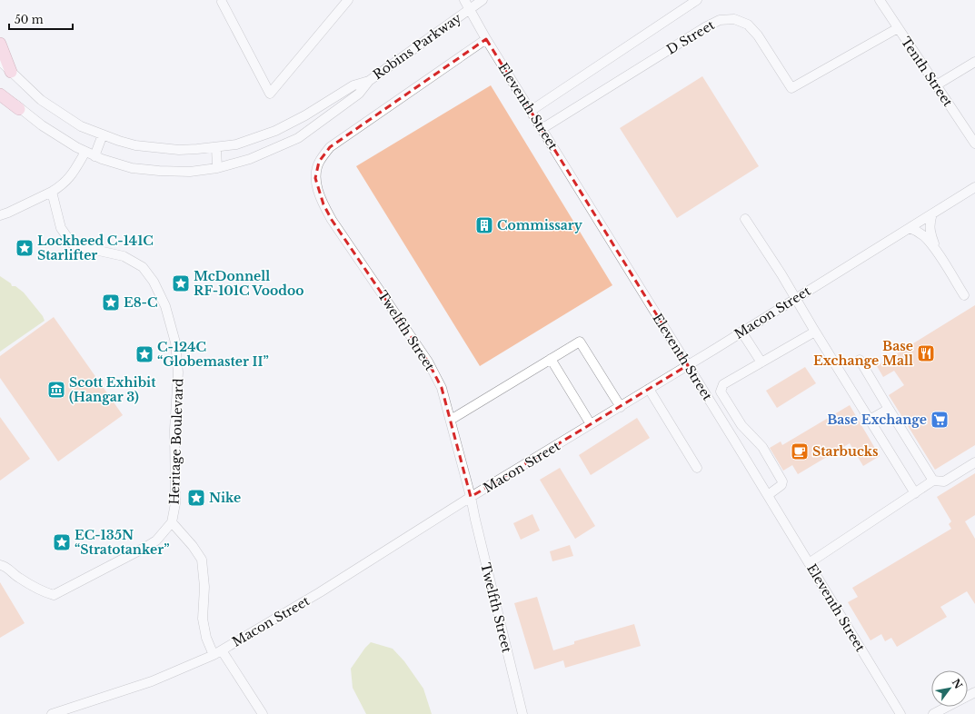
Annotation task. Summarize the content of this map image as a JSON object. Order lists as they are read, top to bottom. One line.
{"streets":{"street":["D Street","Robins Parkway","Tenth Street","Eleventh Street","Macon Street","Twelfth Street","Heritage Boulevard"]},"crossings":[["D Street","Tenth Street"],["D Street","Eleventh Street"],["Robins Parkway","Eleventh Street"],["Eleventh Street","Macon Street"],["Eleventh Street","Twelfth Street"],["Macon Street","Twelfth Street"]],"places":{"building":["Commissary"],"place":["Lockheed C-141C Starlifter","McDonnell RF-101C Voodoo","E8-C","C-124C “Globemaster II”","Nike","EC-135N “Stratotanker”"],"restaurant":["Base Exchange Mall"],"museum":["Scott Exhibit (Hangar 3)"],"supermarket":["Base Exchange"],"cafe":["Starbucks"]},"scale_bar":"50 m","north":"top right"}
